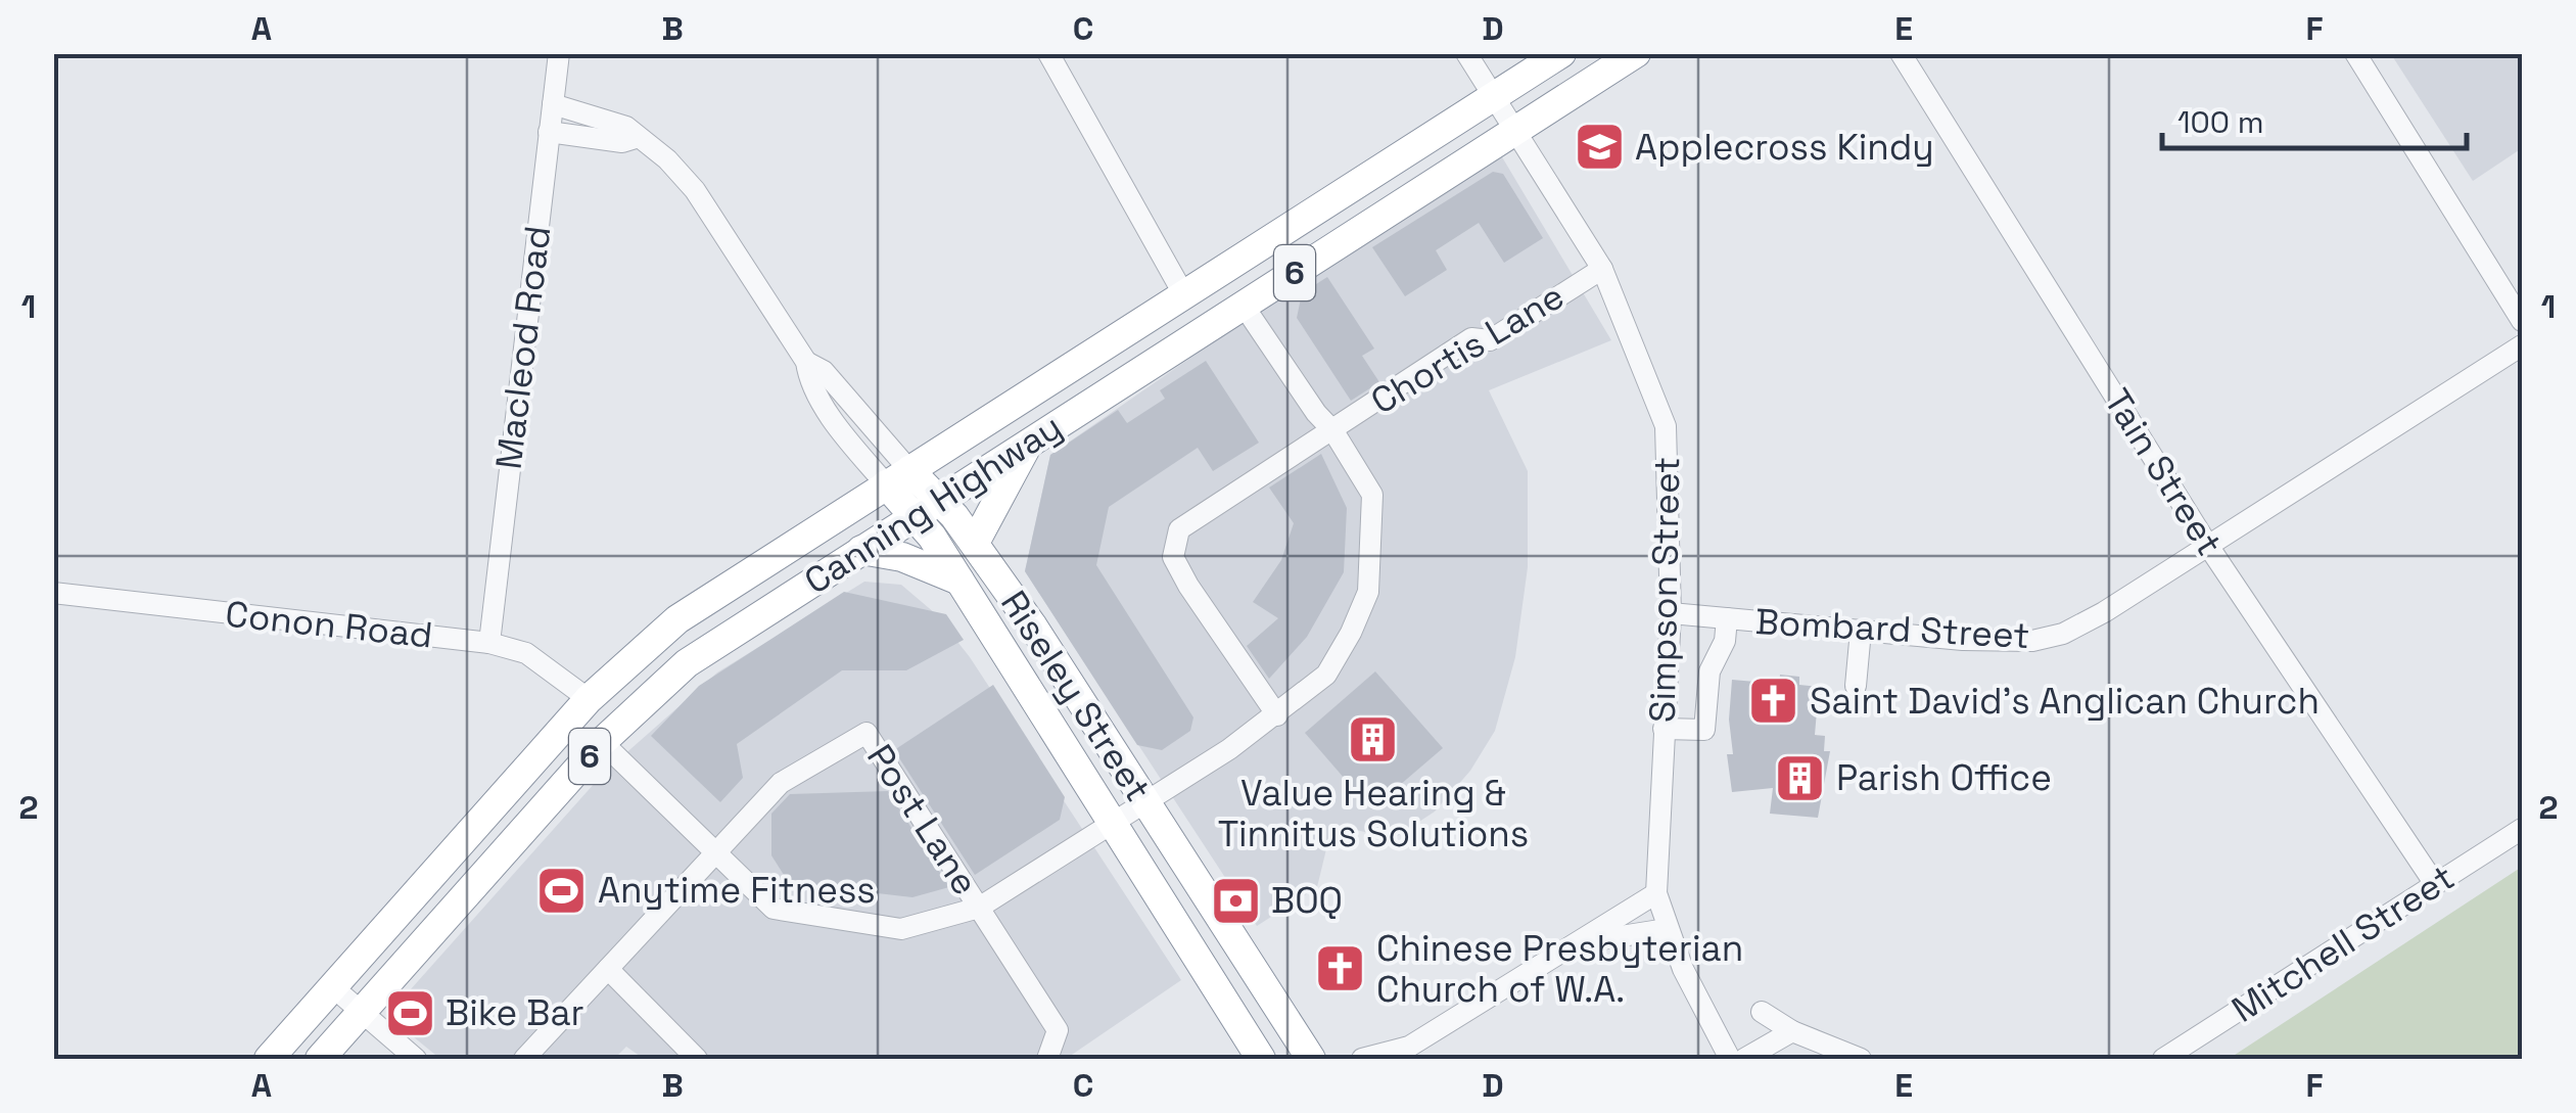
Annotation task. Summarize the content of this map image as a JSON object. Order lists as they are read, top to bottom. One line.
{"streets":{"highway":["6","Canning Highway","Riseley Street"],"street":["Macleod Road","Chortis Lane","Tain Street","Simpson Street","Conon Road","Bombard Street","Post Lane","Mitchell Street"]},"crossings":[["Macleod Road","Conon Road"],["Macleod Road","Riseley Street"],["Chortis Lane","Simpson Street"],["Tain Street","Bombard Street"],["Tain Street","Mitchell Street"],["Canning Highway","Simpson Street"],["Canning Highway","Conon Road"],["Canning Highway","Riseley Street"],["Simpson Street","Bombard Street"]],"places":{"school or university":["Applecross Kindy"],"church":["Saint David's Anglican Church","Chinese Presbyterian Church of W.A."],"building":["Value Hearing & Tinnitus Solutions","Parish Office"],"sports":["Anytime Fitness","Bike Bar"],"bank":["BOQ"]},"scale_bar":"100 m","grid":{"columns":["A","B","C","D","E","F"],"rows":["1","2"]}}
